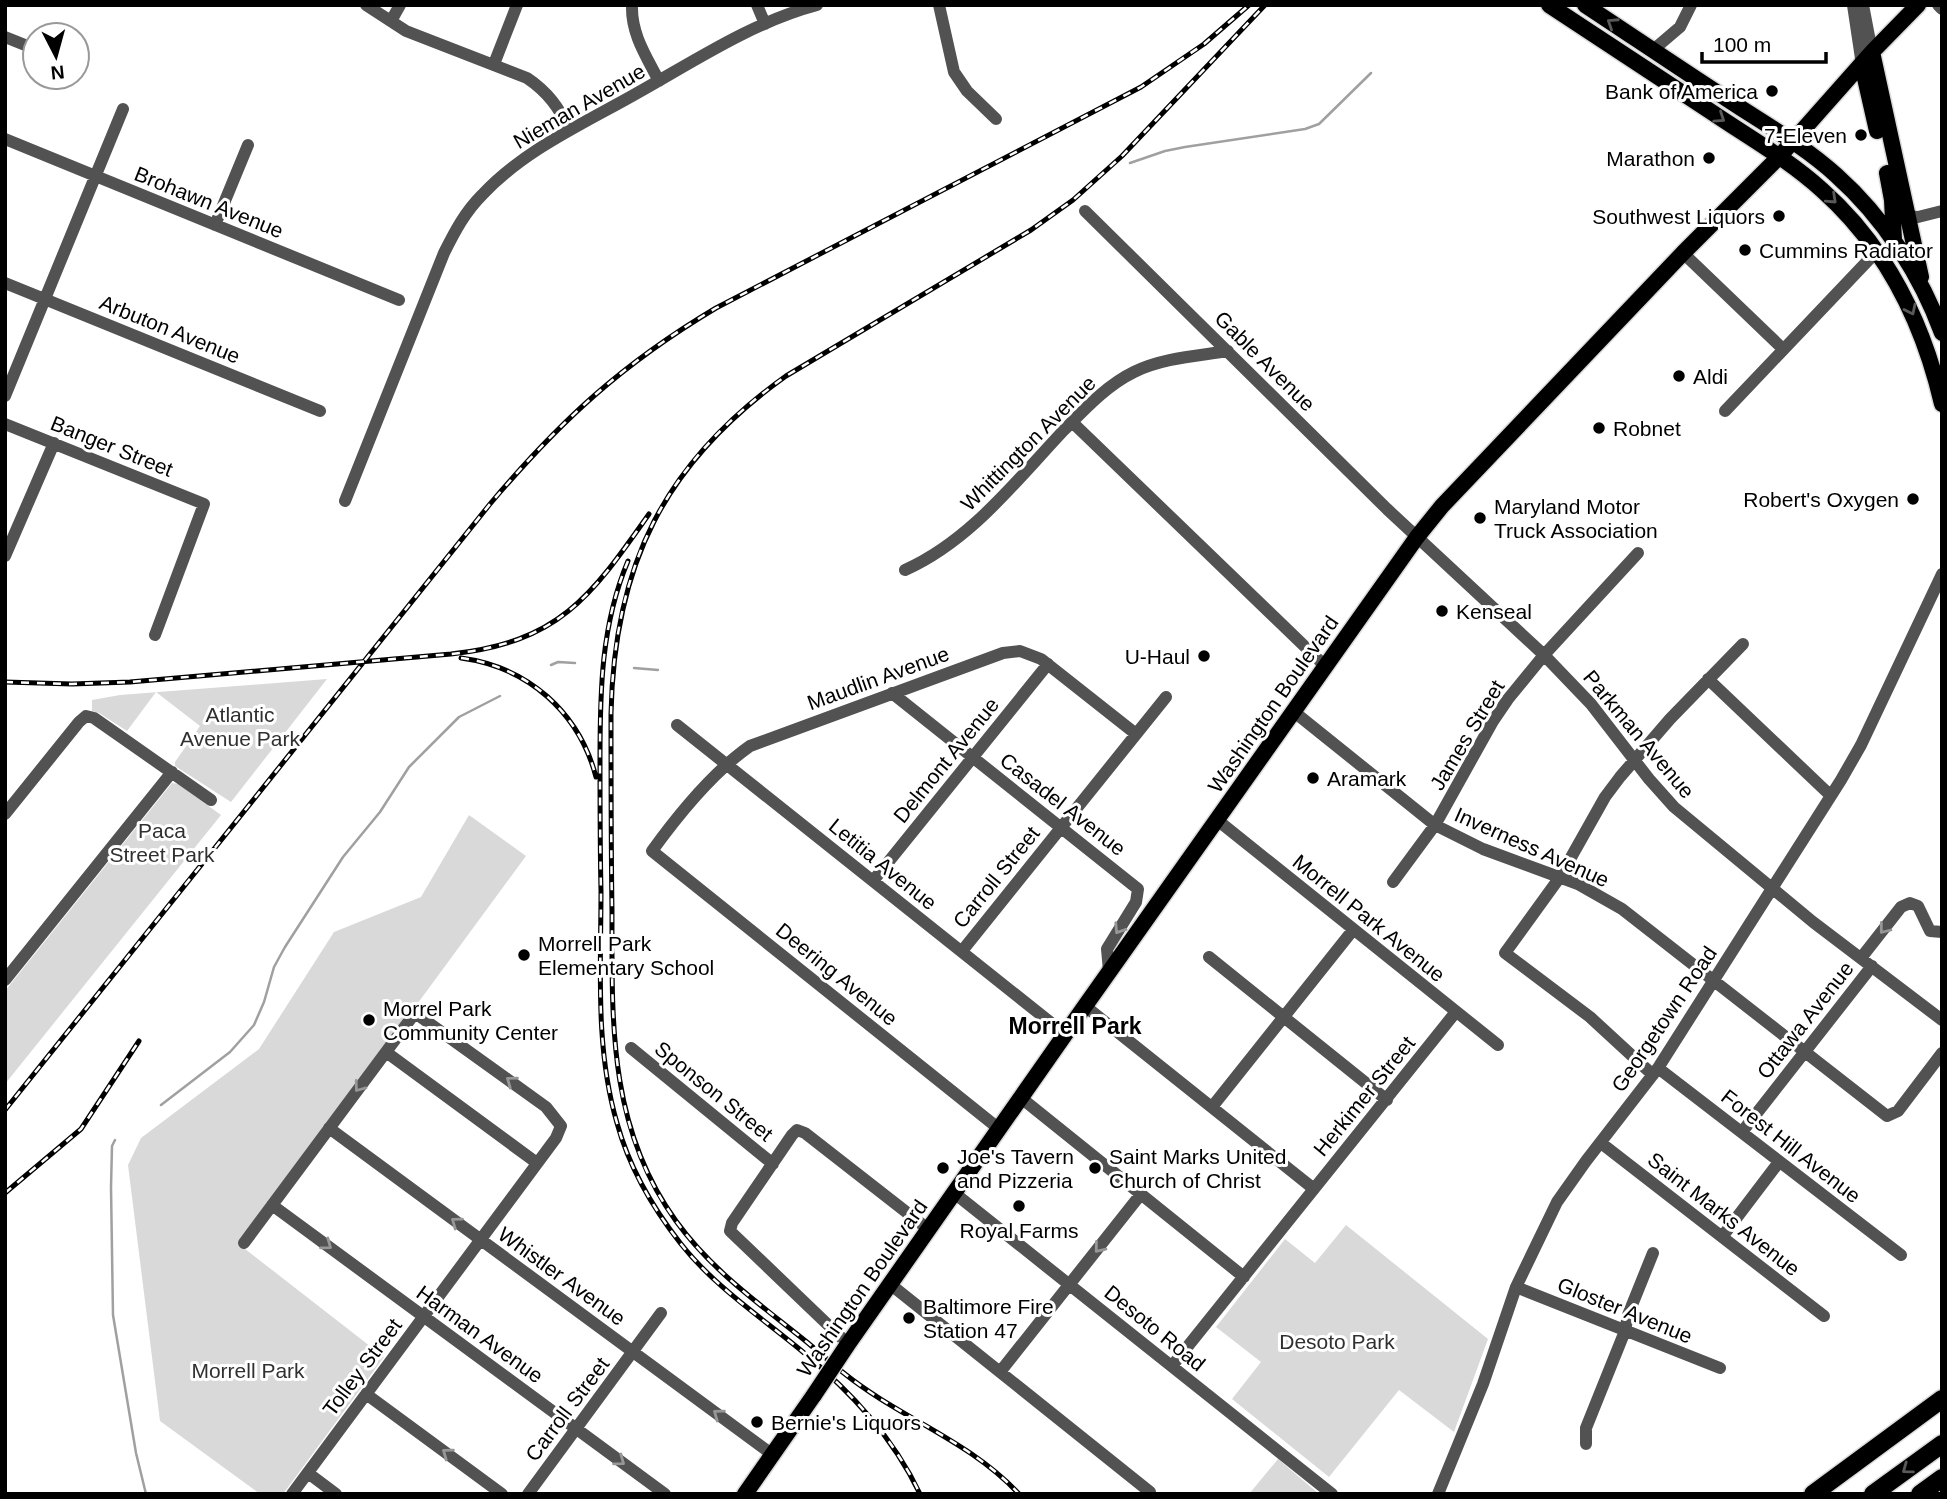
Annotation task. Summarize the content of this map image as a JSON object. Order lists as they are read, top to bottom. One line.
{"streets":{"main road":["Washington Boulevard"],"street":["Nieman Avenue","Brohawn Avenue","Arbuton Avenue","Gable Avenue","Whittington Avenue","Banger Street","Maudlin Avenue","Parkman Avenue","James Street","Delmont Avenue","Casadel Avenue","Inverness Avenue","Letitia Avenue","Carroll Street","Morrell Park Avenue","Deering Avenue","Georgetown Road","Ottawa Avenue","Sponson Street","Herkimer Street","Forest Hill Avenue","Saint Marks Avenue","Whistler Avenue","Gloster Avenue","Desoto Road","Harman Avenue","Tolley Street"]},"crossings":[["Gable Avenue","Whittington Avenue"],["Gable Avenue","Washington Boulevard"],["Gable Avenue","Parkman Avenue"],["Maudlin Avenue","Delmont Avenue"],["Maudlin Avenue","Casadel Avenue"],["Maudlin Avenue","Letitia Avenue"],["Maudlin Avenue","Carroll Street"],["Maudlin Avenue","Deering Avenue"],["Washington Boulevard","Parkman Avenue"],["Washington Boulevard","Casadel Avenue"],["Washington Boulevard","Inverness Avenue"],["Washington Boulevard","Letitia Avenue"],["Washington Boulevard","Morrell Park Avenue"],["Washington Boulevard","Deering Avenue"],["Washington Boulevard","Whistler Avenue"],["Washington Boulevard","Desoto Road"],["Parkman Avenue","James Street"],["Parkman Avenue","Georgetown Road"],["Parkman Avenue","Ottawa Avenue"],["James Street","Inverness Avenue"],["Delmont Avenue","Casadel Avenue"],["Delmont Avenue","Letitia Avenue"],["Casadel Avenue","Carroll Street"],["Inverness Avenue","Georgetown Road"],["Inverness Avenue","Ottawa Avenue"],["Inverness Avenue","Forest Hill Avenue"],["Letitia Avenue","Carroll Street"],["Carroll Street","Whistler Avenue"],["Carroll Street","Harman Avenue"],["Morrell Park Avenue","Herkimer Street"],["Georgetown Road","Forest Hill Avenue"],["Georgetown Road","Saint Marks Avenue"],["Georgetown Road","Gloster Avenue"],["Ottawa Avenue","Forest Hill Avenue"],["Herkimer Street","Desoto Road"],["Whistler Avenue","Tolley Street"],["Harman Avenue","Tolley Street"]],"one_way":["Harman Avenue"],"districts":["Morrell Park"],"parks":["Atlantic Avenue Park","Paca Street Park","Desoto Park","Morrell Park"],"places":["Bank of America","7-Eleven","Marathon","Southwest Liquors","Cummins Radiator","Aldi","Robnet","Robert's Oxygen","Maryland Motor Truck Association","Kenseal","U-Haul","Aramark","Morrell Park Elementary School","Morrel Park Community Center","Joe's Tavern and Pizzeria","Saint Marks United Church of Christ","Royal Farms","Baltimore Fire Station 47","Bernie's Liquors"],"scale_bar":"100 m","north":"bottom"}
